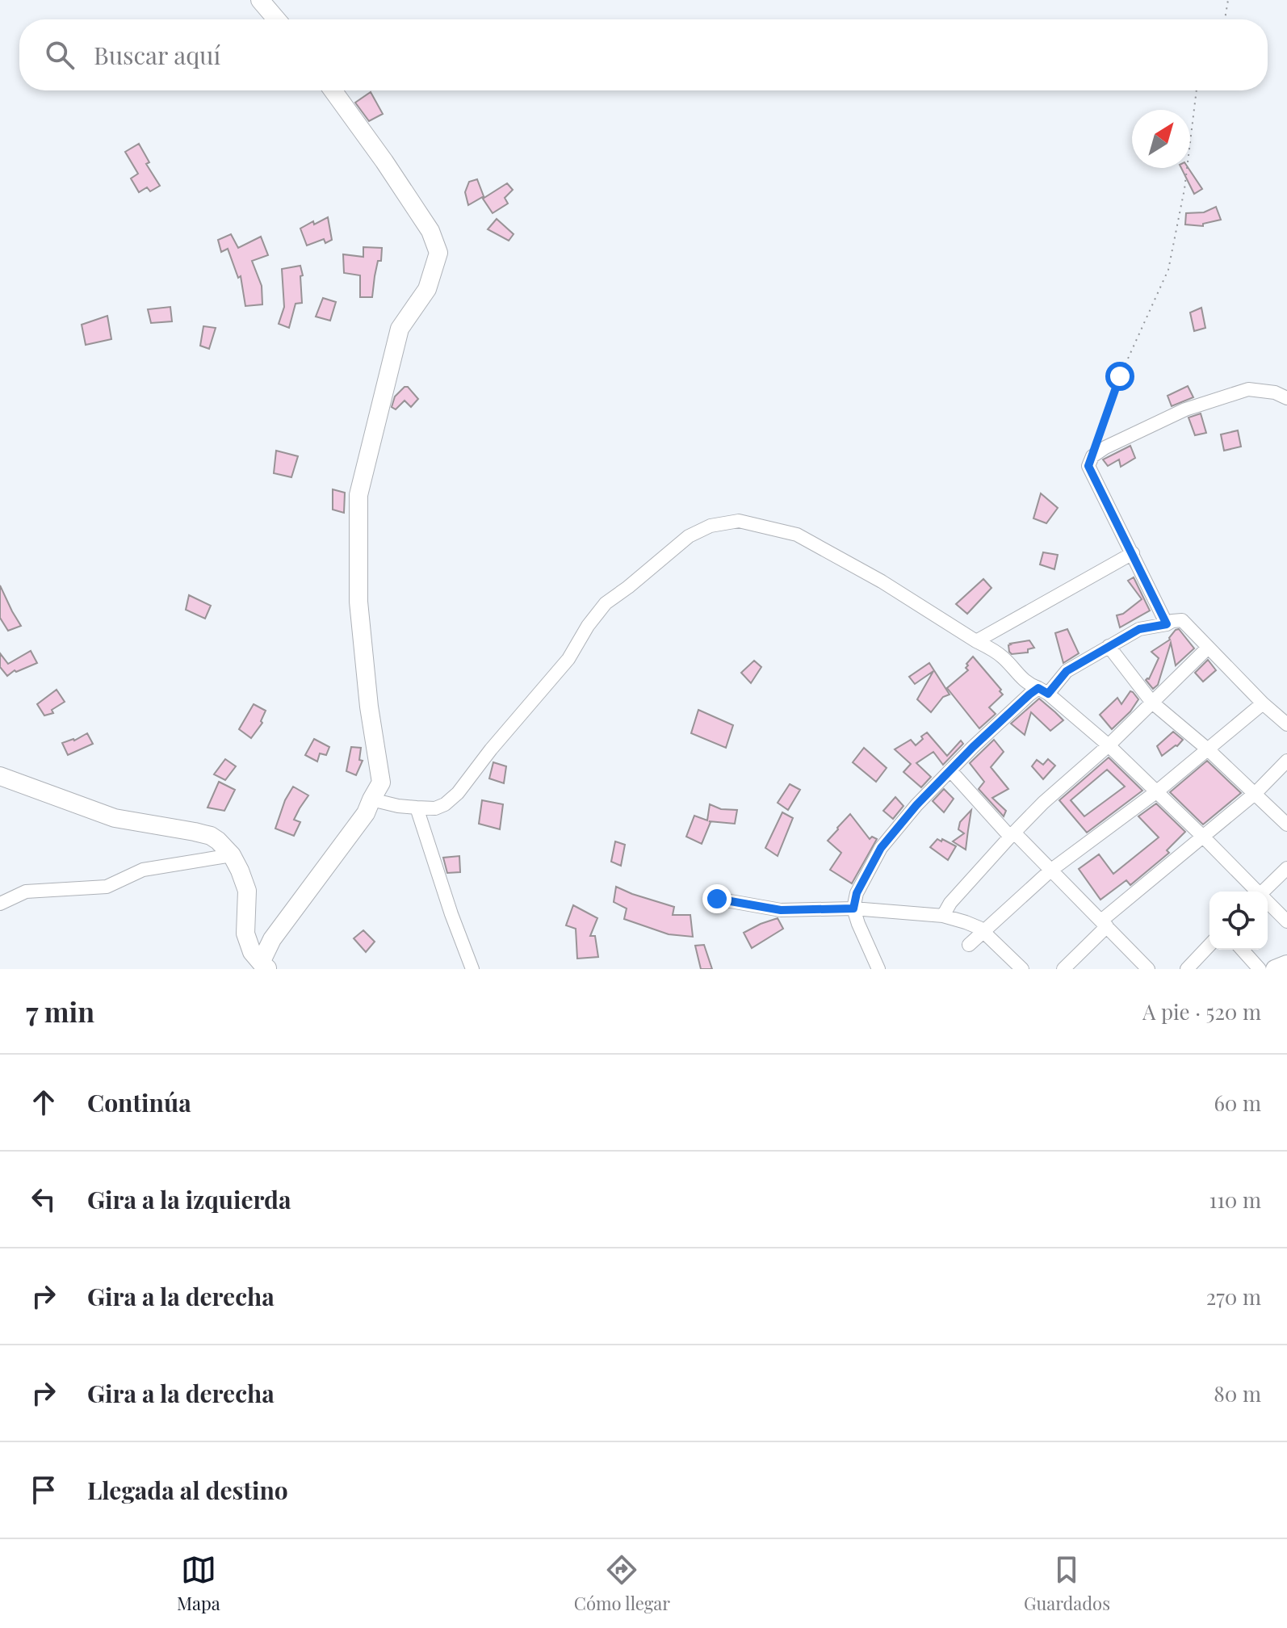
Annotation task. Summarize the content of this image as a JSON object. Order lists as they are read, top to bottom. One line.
{"north":"top right","page":{"search":"Buscar aquí","heading":["7 min","A pie · 520 m"],"list":[["Continúa","60 m"],["Gira a la izquierda","110 m"],["Gira a la derecha","270 m"],["Gira a la derecha","80 m"],"Llegada al destino"],"nav":["Mapa","Cómo llegar","Guardados"]}}
